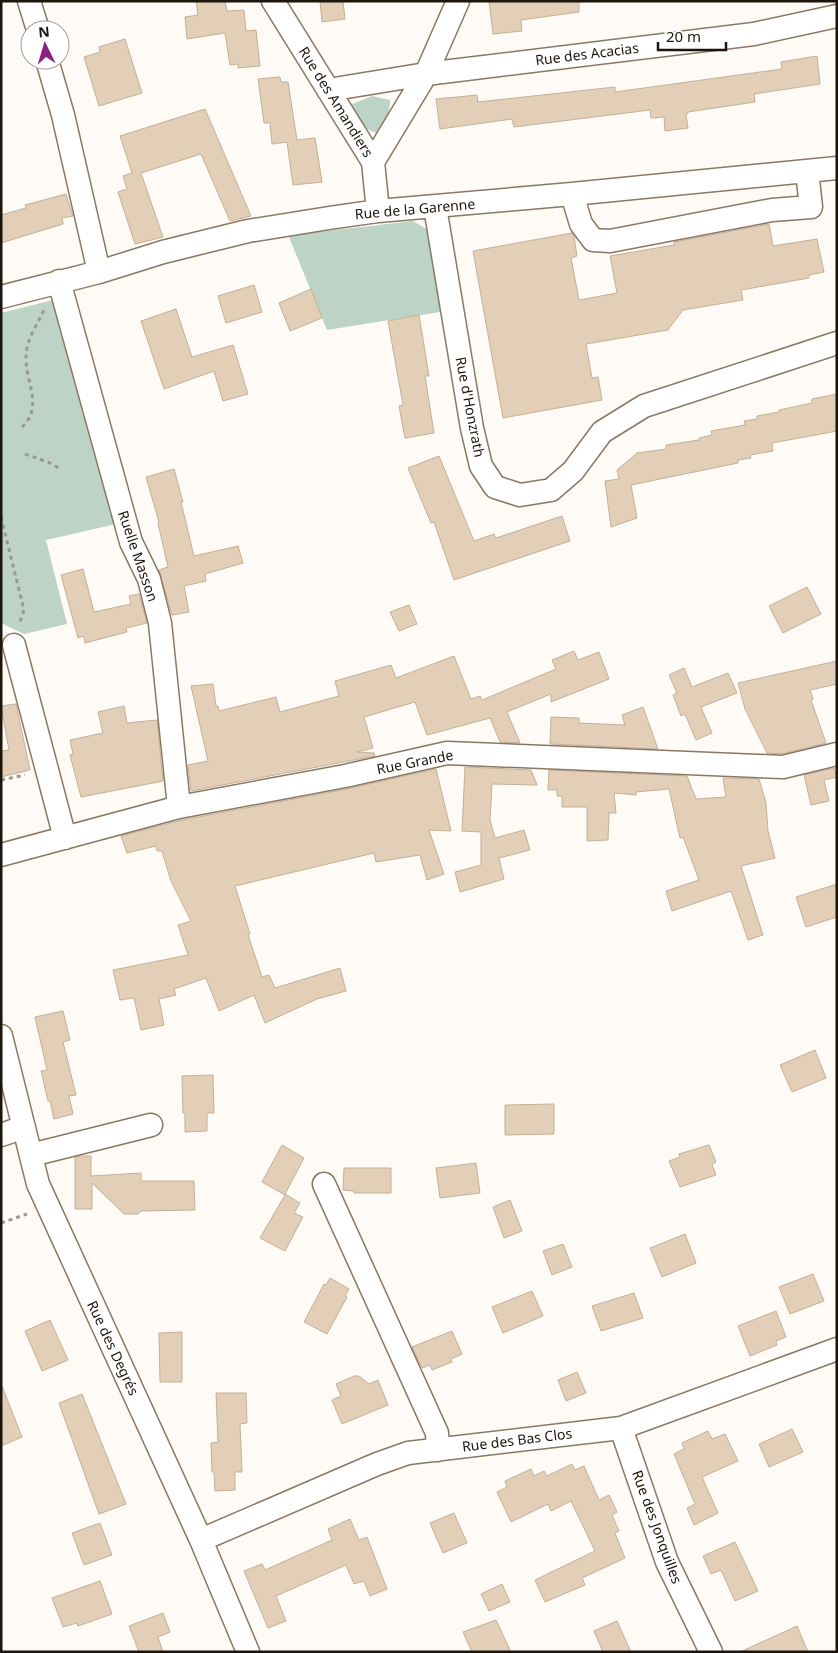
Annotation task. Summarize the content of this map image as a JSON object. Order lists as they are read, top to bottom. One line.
{"streets":{"street":["Rue des Acacias","Rue des Amandiers","Rue de la Garenne","Rue d'Honzrath","Ruelle Masson","Rue Grande","Rue des Degrés","Rue des Bas Clos","Rue des Jonquilles"]},"crossings":[["Rue des Acacias","Rue des Amandiers"],["Rue des Amandiers","Rue de la Garenne"],["Rue de la Garenne","Rue d'Honzrath"],["Rue de la Garenne","Ruelle Masson"],["Ruelle Masson","Rue Grande"],["Rue des Degrés","Rue des Bas Clos"],["Rue des Bas Clos","Rue des Jonquilles"]],"scale_bar":"20 m","north":"top"}
